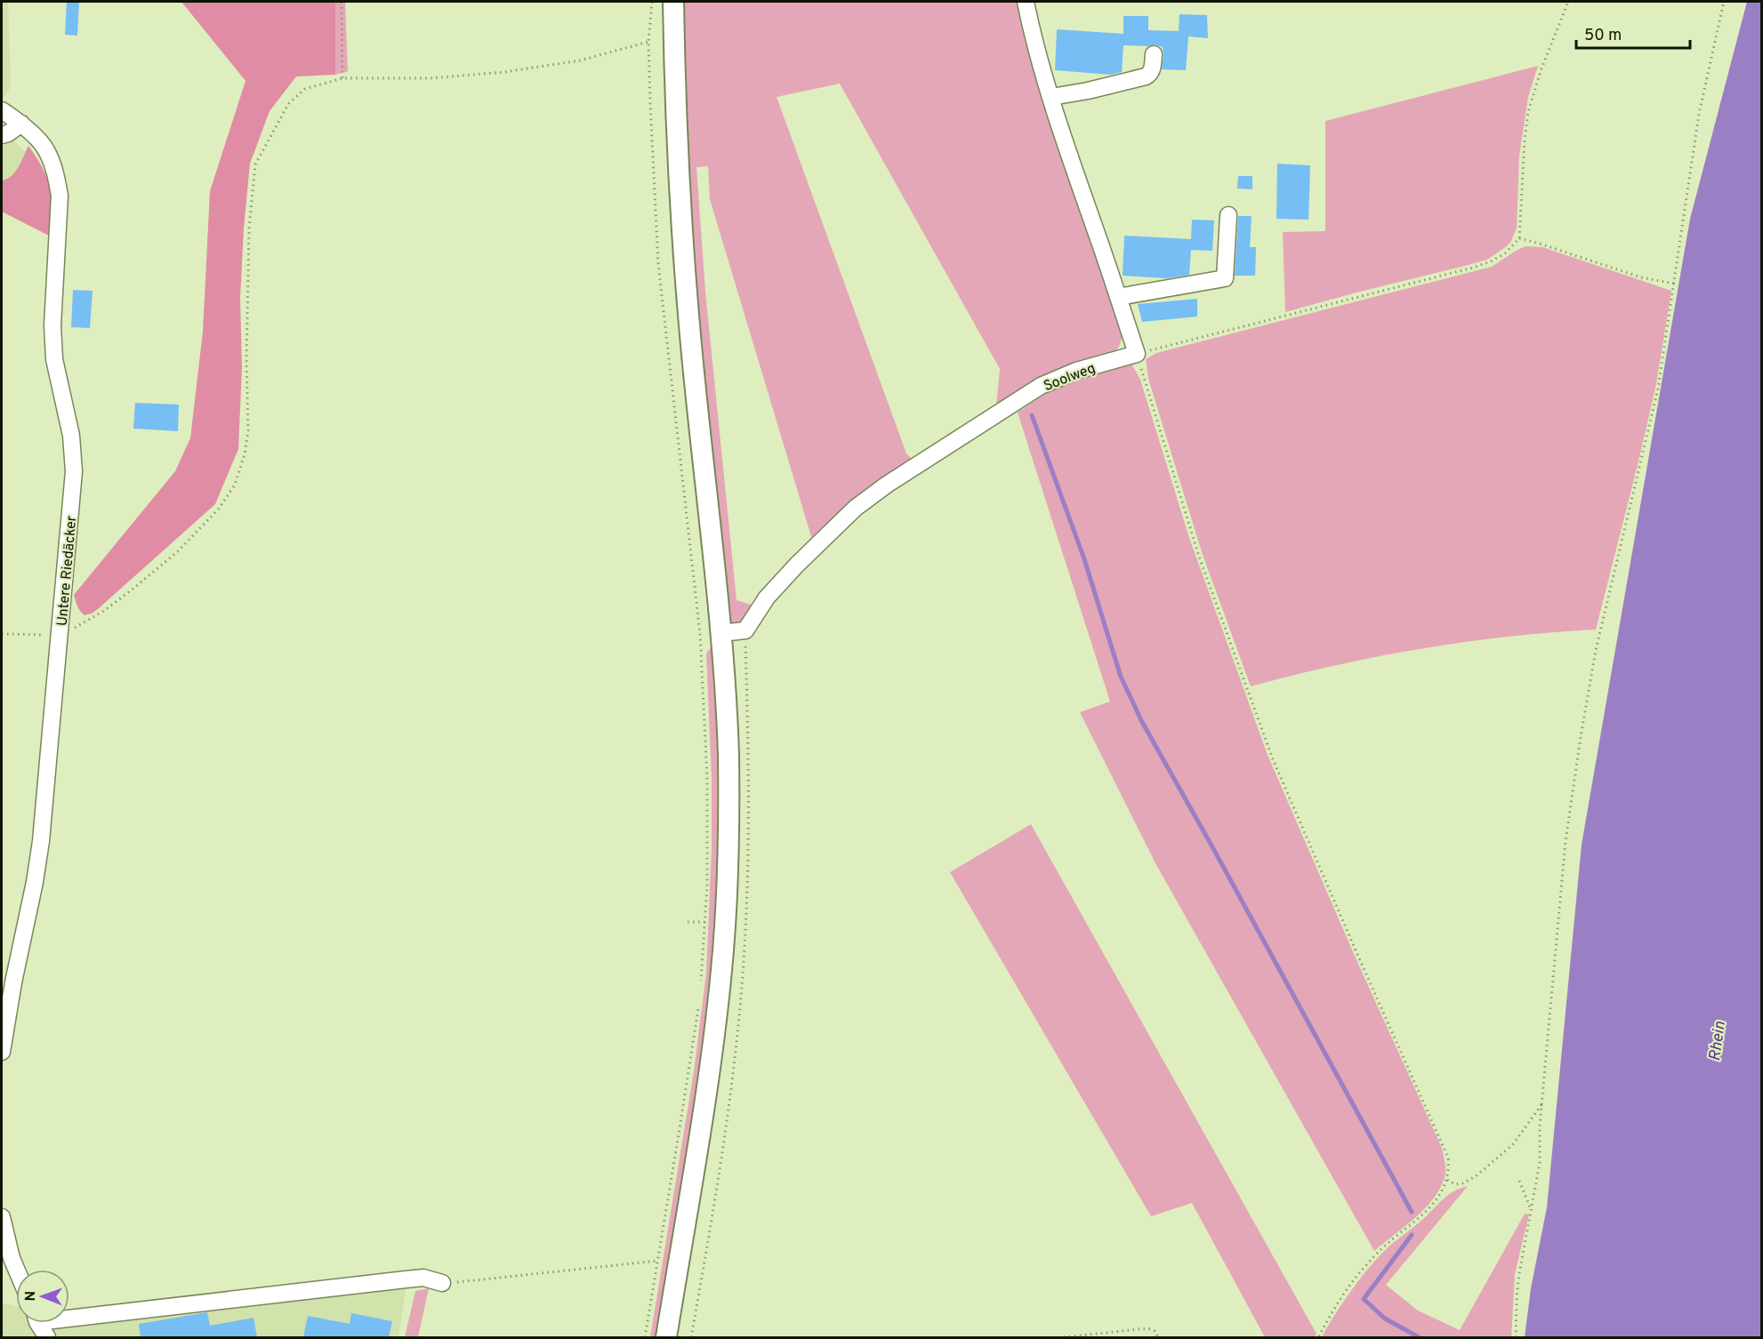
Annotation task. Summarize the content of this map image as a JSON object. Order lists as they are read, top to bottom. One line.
{"streets":{"street":["Soolweg","Untere Riedäcker"]},"water":["Rhein"],"scale_bar":"50 m","north":"left"}
